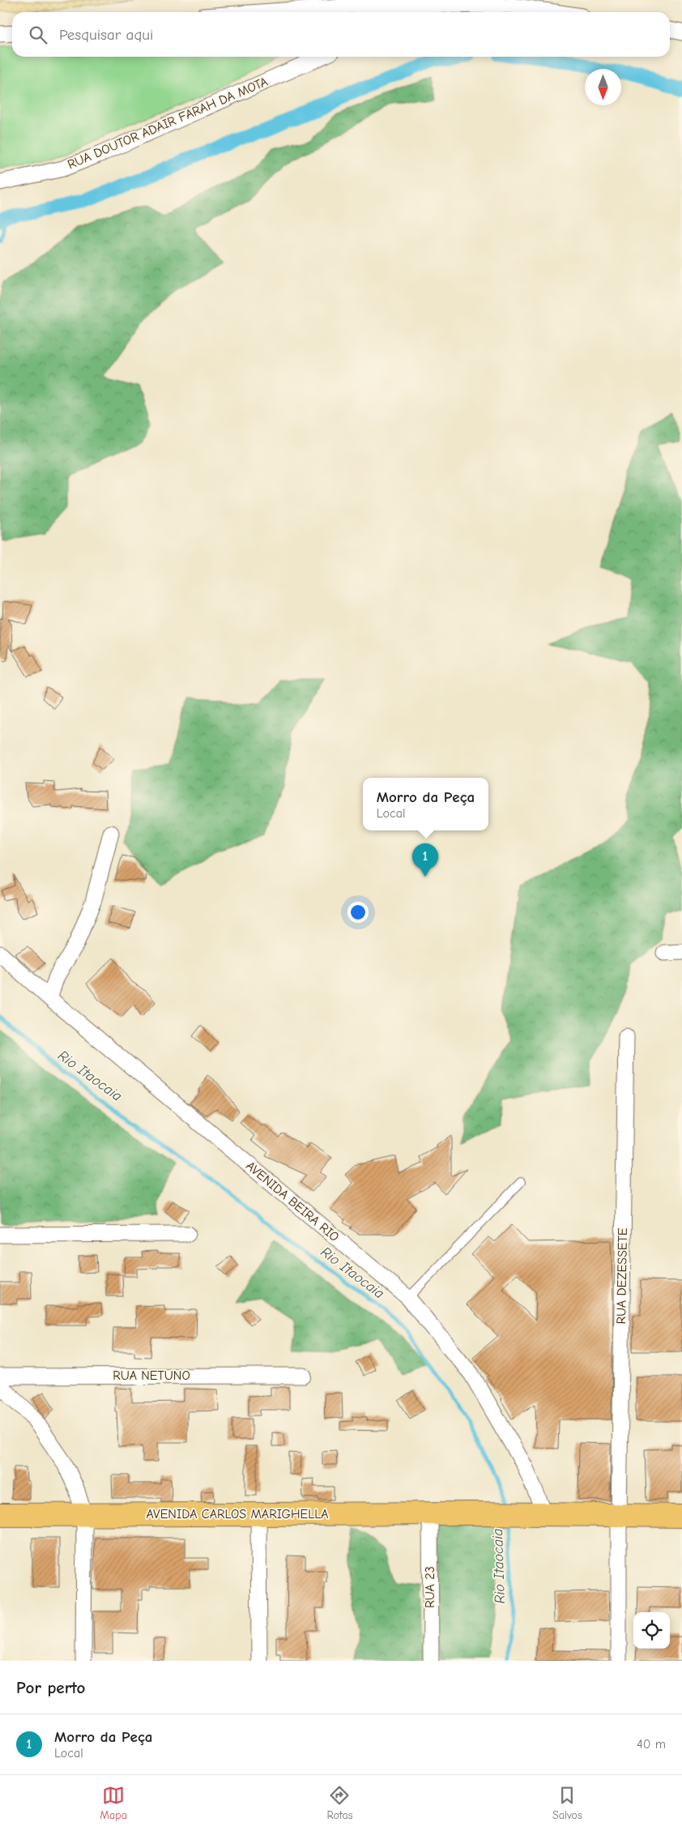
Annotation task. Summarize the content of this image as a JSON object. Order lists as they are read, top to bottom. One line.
{"streets":{"main road":["AVENIDA CARLOS MARIGHELLA"],"street":["RUA DOUTOR ADAIR FARAH DA MOTA","AVENIDA BEIRA RIO","RUA DEZESSETE","RUA NETUNO","RUA 23"]},"crossings":[["AVENIDA BEIRA RIO","AVENIDA CARLOS MARIGHELLA"],["RUA DEZESSETE","AVENIDA CARLOS MARIGHELLA"],["AVENIDA CARLOS MARIGHELLA","RUA 23"]],"water":["Rio Itaocaia"],"north":"bottom","page":{"search":"Pesquisar aqui","popup":["Morro da Peça","Local"],"pins":"1","heading":"Por perto","list":[{"mark":"1","name":"Morro da Peça","note":"Local","value":"40 m"}],"nav":["Mapa","Rotas","Salvos"]}}
